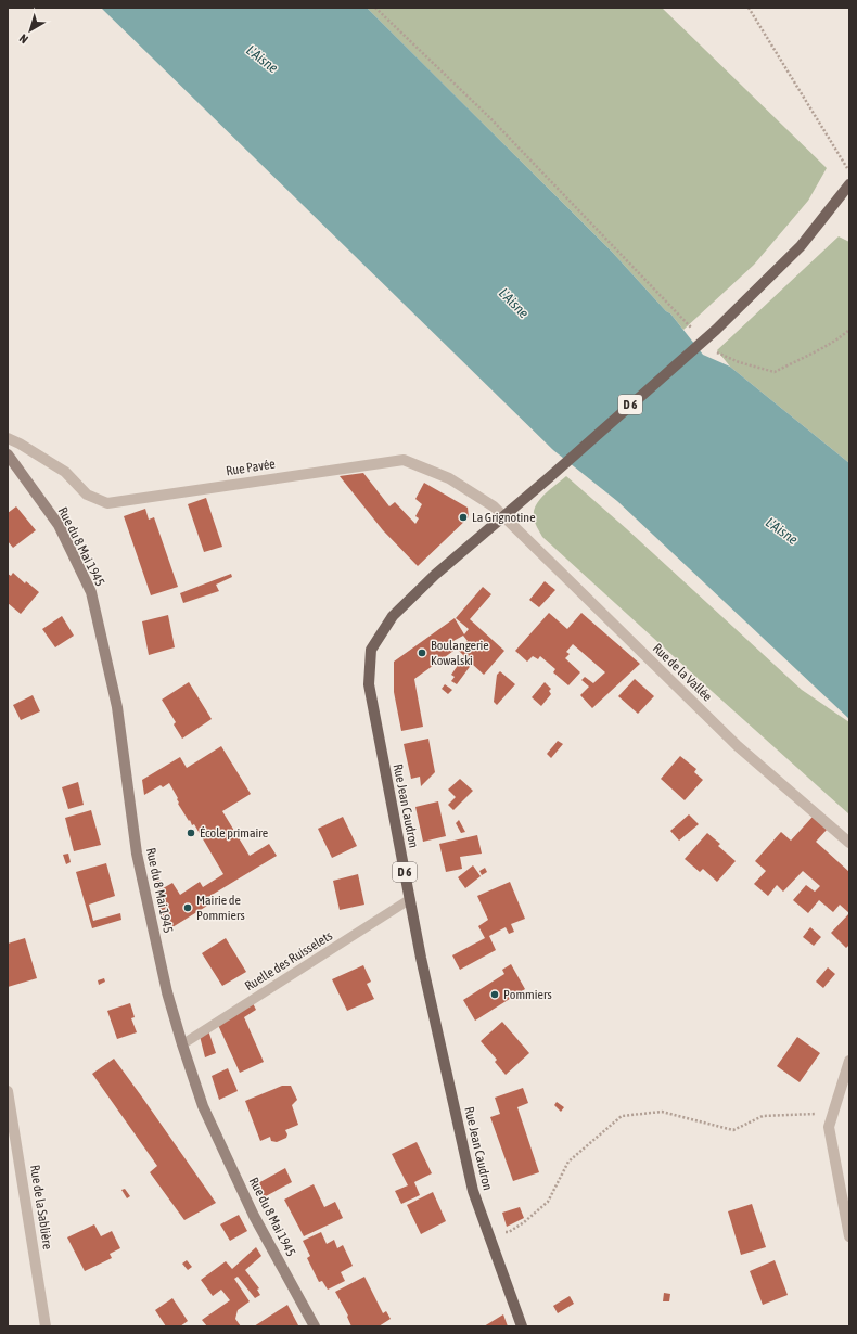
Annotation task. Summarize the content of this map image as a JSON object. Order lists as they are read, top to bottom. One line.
{"streets":{"main road":["D 6","Rue du 8 Mai 1945","Rue Jean Caudron"],"street":["Rue Pavée","Rue de la Vallée","Rue de la Sablière"],"lane":["Ruelle des Ruisselets"]},"crossings":[["D 6","Rue Jean Caudron"],["Rue Pavée","Rue de la Vallée"],["Rue Pavée","Rue Jean Caudron"],["Rue du 8 Mai 1945","Ruelle des Ruisselets"],["Rue de la Vallée","Rue Jean Caudron"],["Rue Jean Caudron","Ruelle des Ruisselets"]],"water":["L'Aisne"],"places":["La Grignotine","Boulangerie Kowalski","École primaire","Mairie de Pommiers","Pommiers"],"north":"bottom left"}
